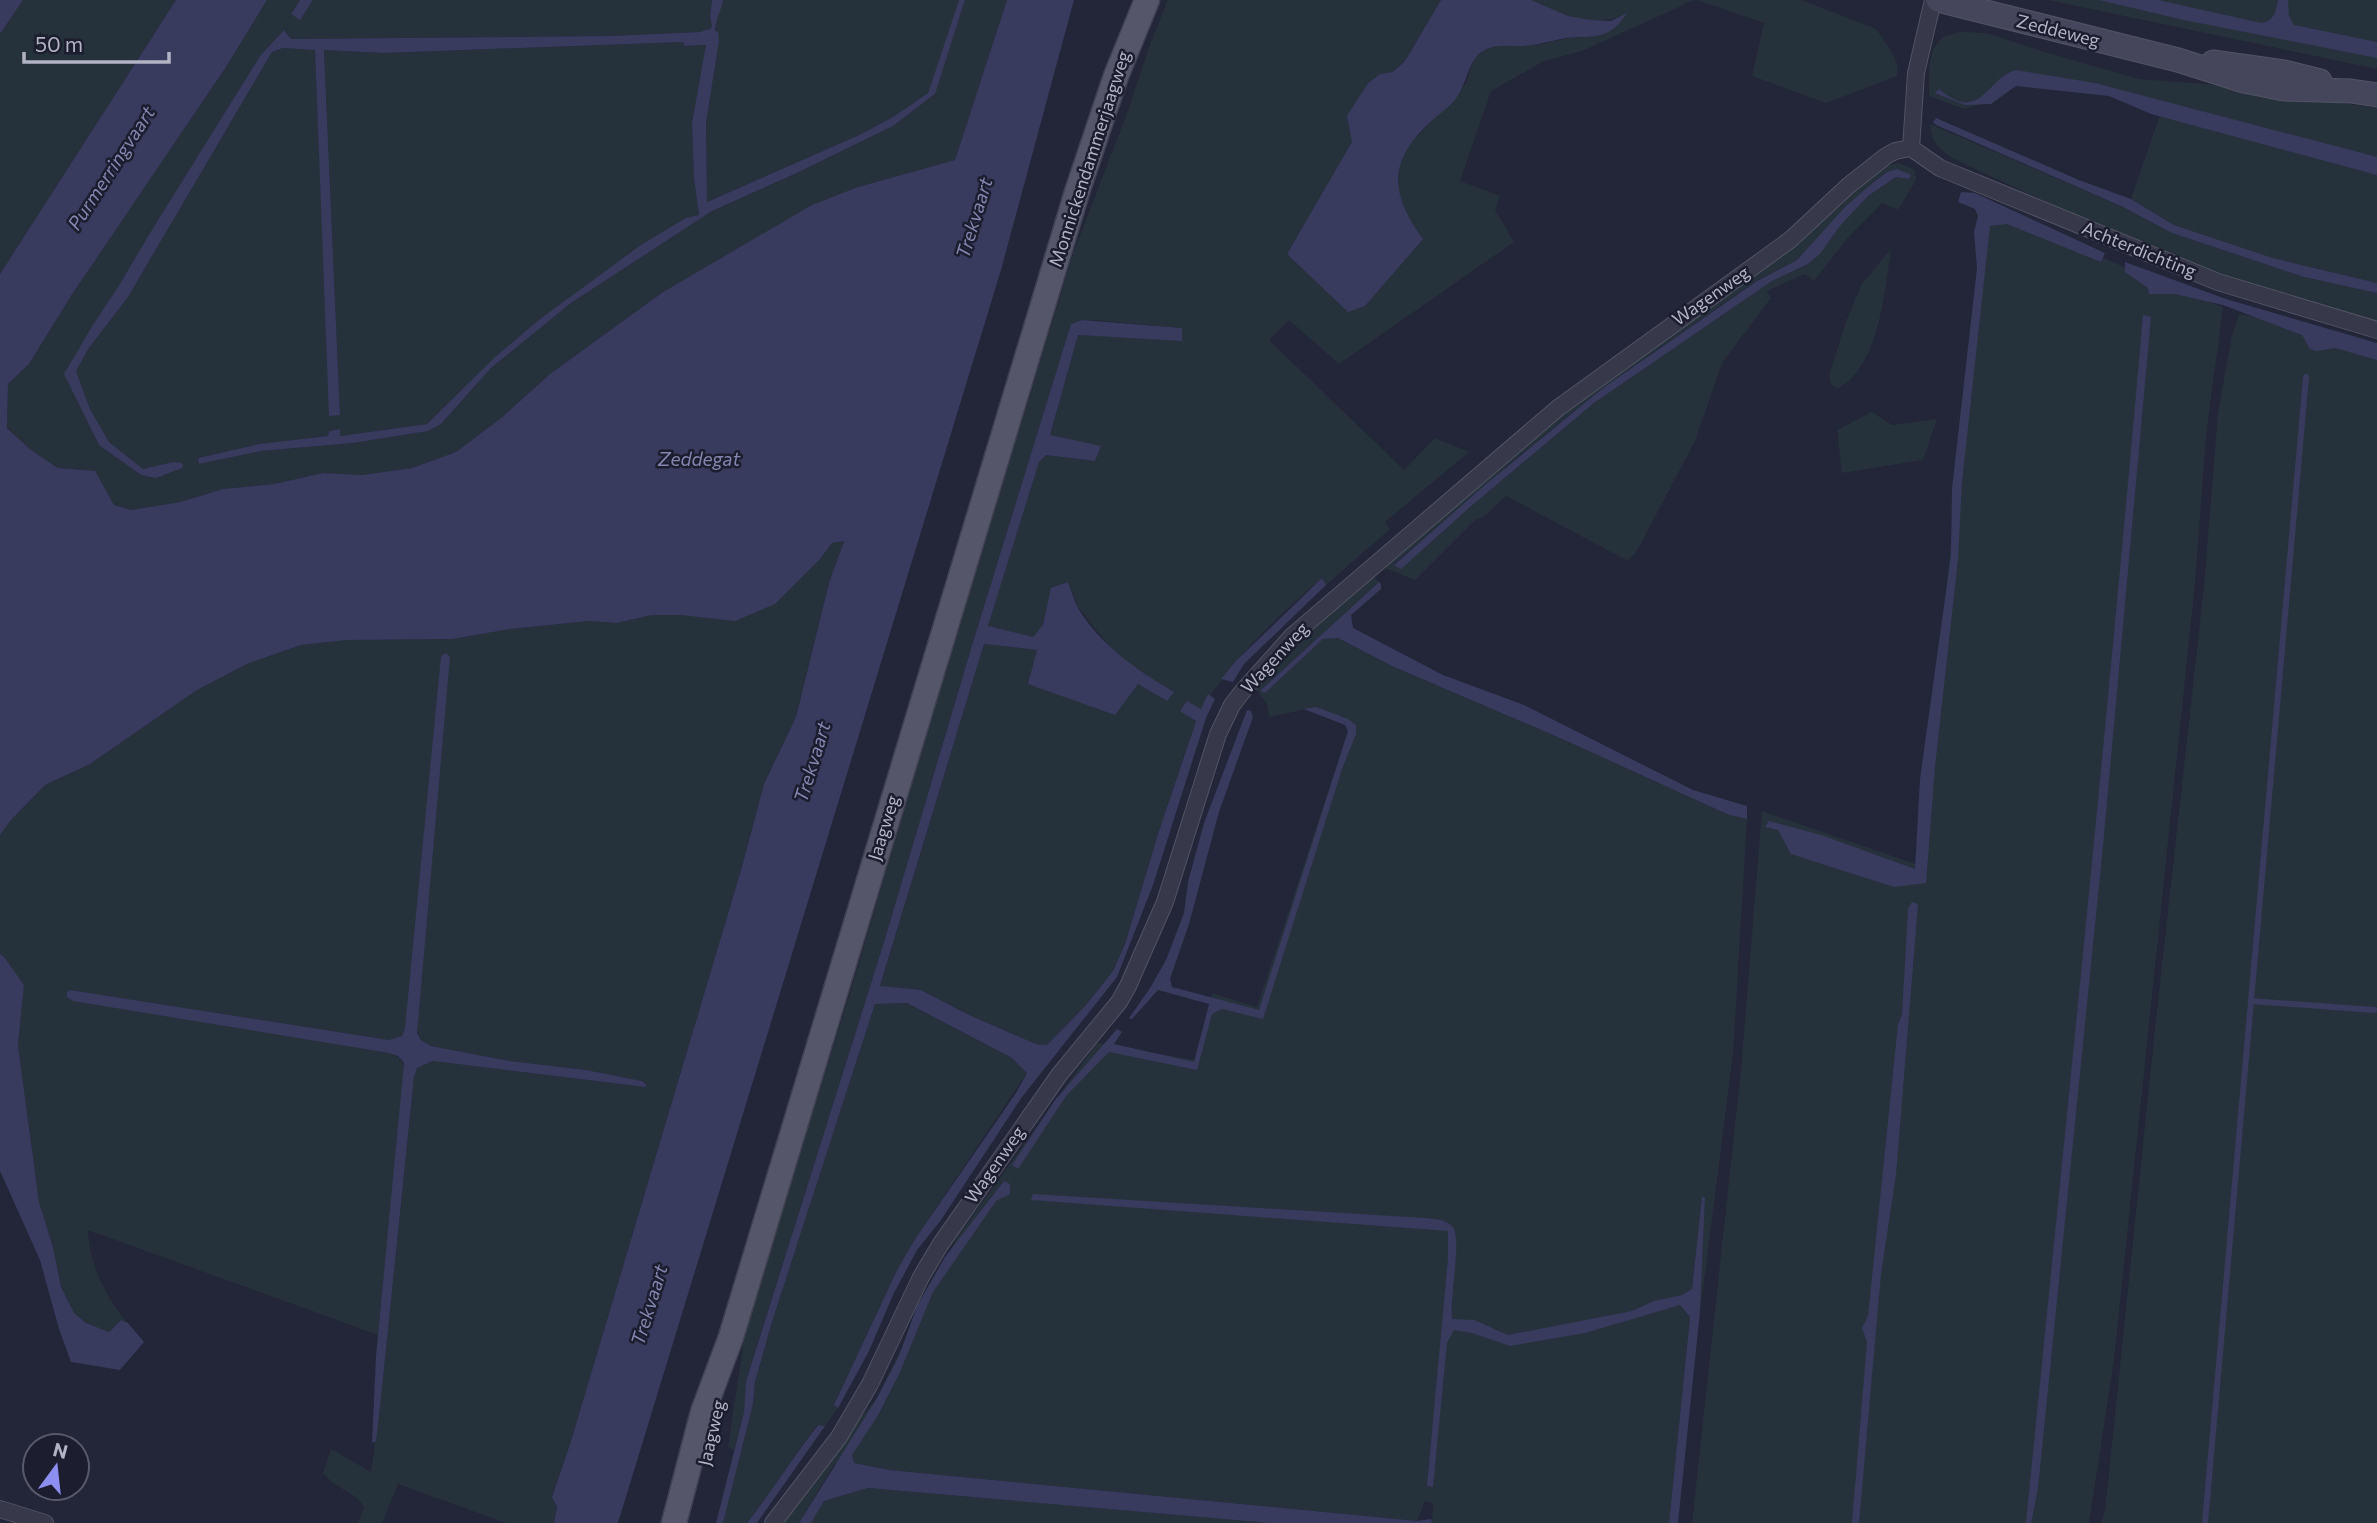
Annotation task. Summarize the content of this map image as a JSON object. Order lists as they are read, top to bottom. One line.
{"streets":{"main road":["Zeddeweg","Monnickendammerjaagweg","Jaagweg"],"street":["Achterdichting","Wagenweg"]},"crossings":[["Monnickendammerjaagweg","Jaagweg"],["Achterdichting","Wagenweg"]],"water":["Purmerringvaart","Trekvaart","Zeddegat"],"scale_bar":"50 m","north":"top"}
